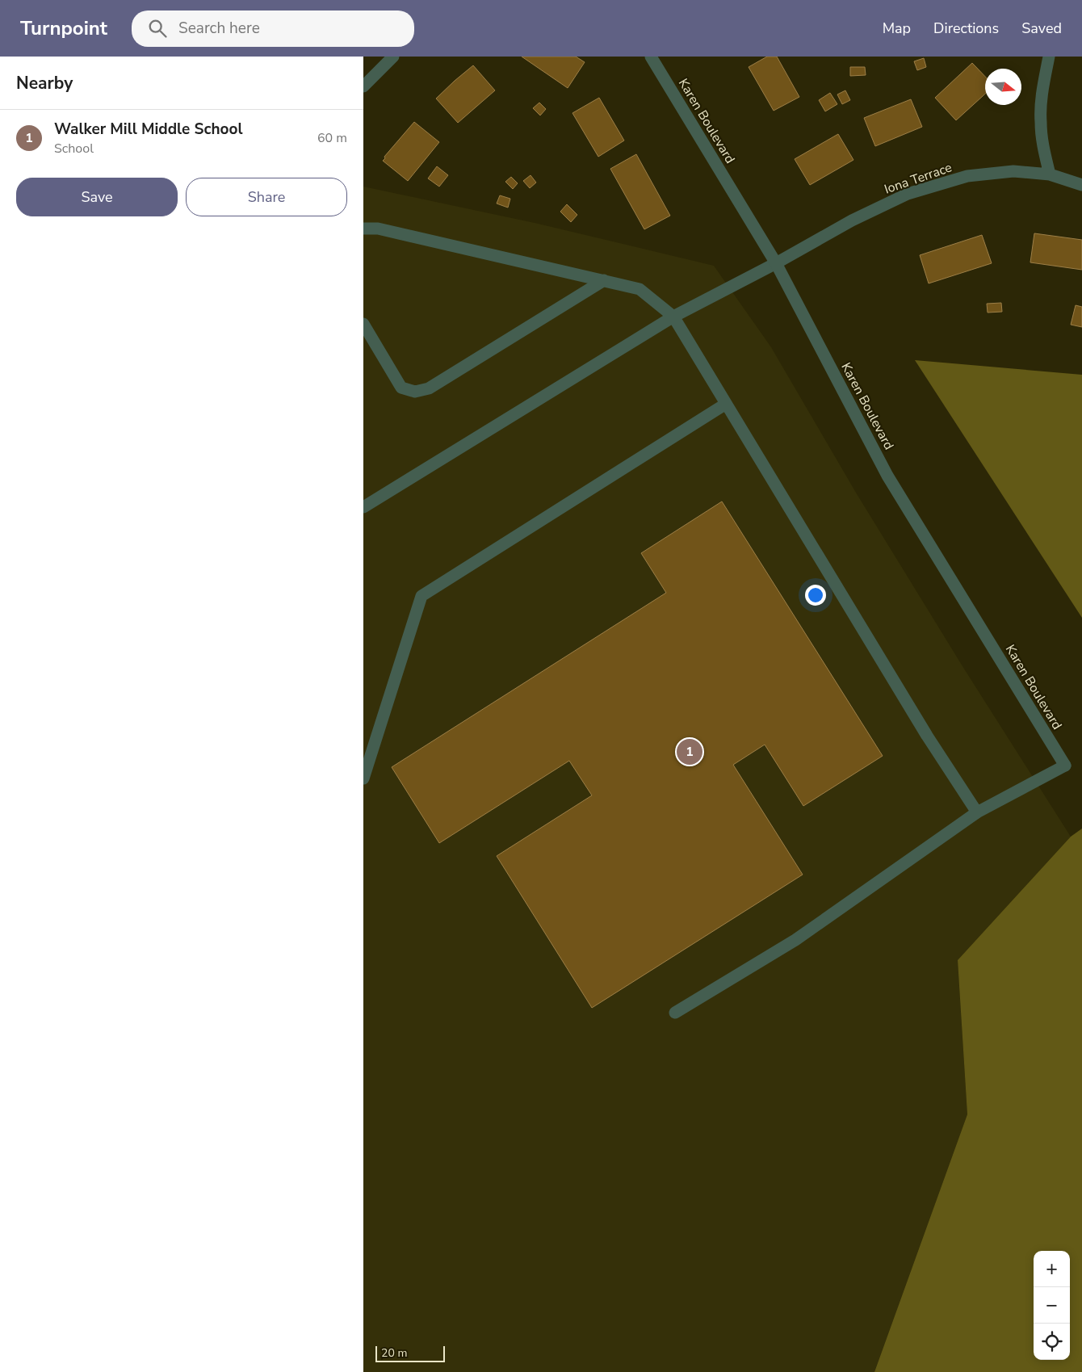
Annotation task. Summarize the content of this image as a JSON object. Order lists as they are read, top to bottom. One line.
{"streets":{"street":["Karen Boulevard","Iona Terrace"]},"crossings":[["Karen Boulevard","Iona Terrace"]],"scale_bar":"20 m","north":"right","page":{"header":"Turnpoint","search":"Search here","nav":["Map","Directions","Saved"],"heading":"Nearby","list":[{"mark":"1","name":"Walker Mill Middle School","note":"School","value":"60 m"}],"buttons":["Save","Share"],"pins":"1","map_buttons":["+","−"],"scale":"20 m"}}
